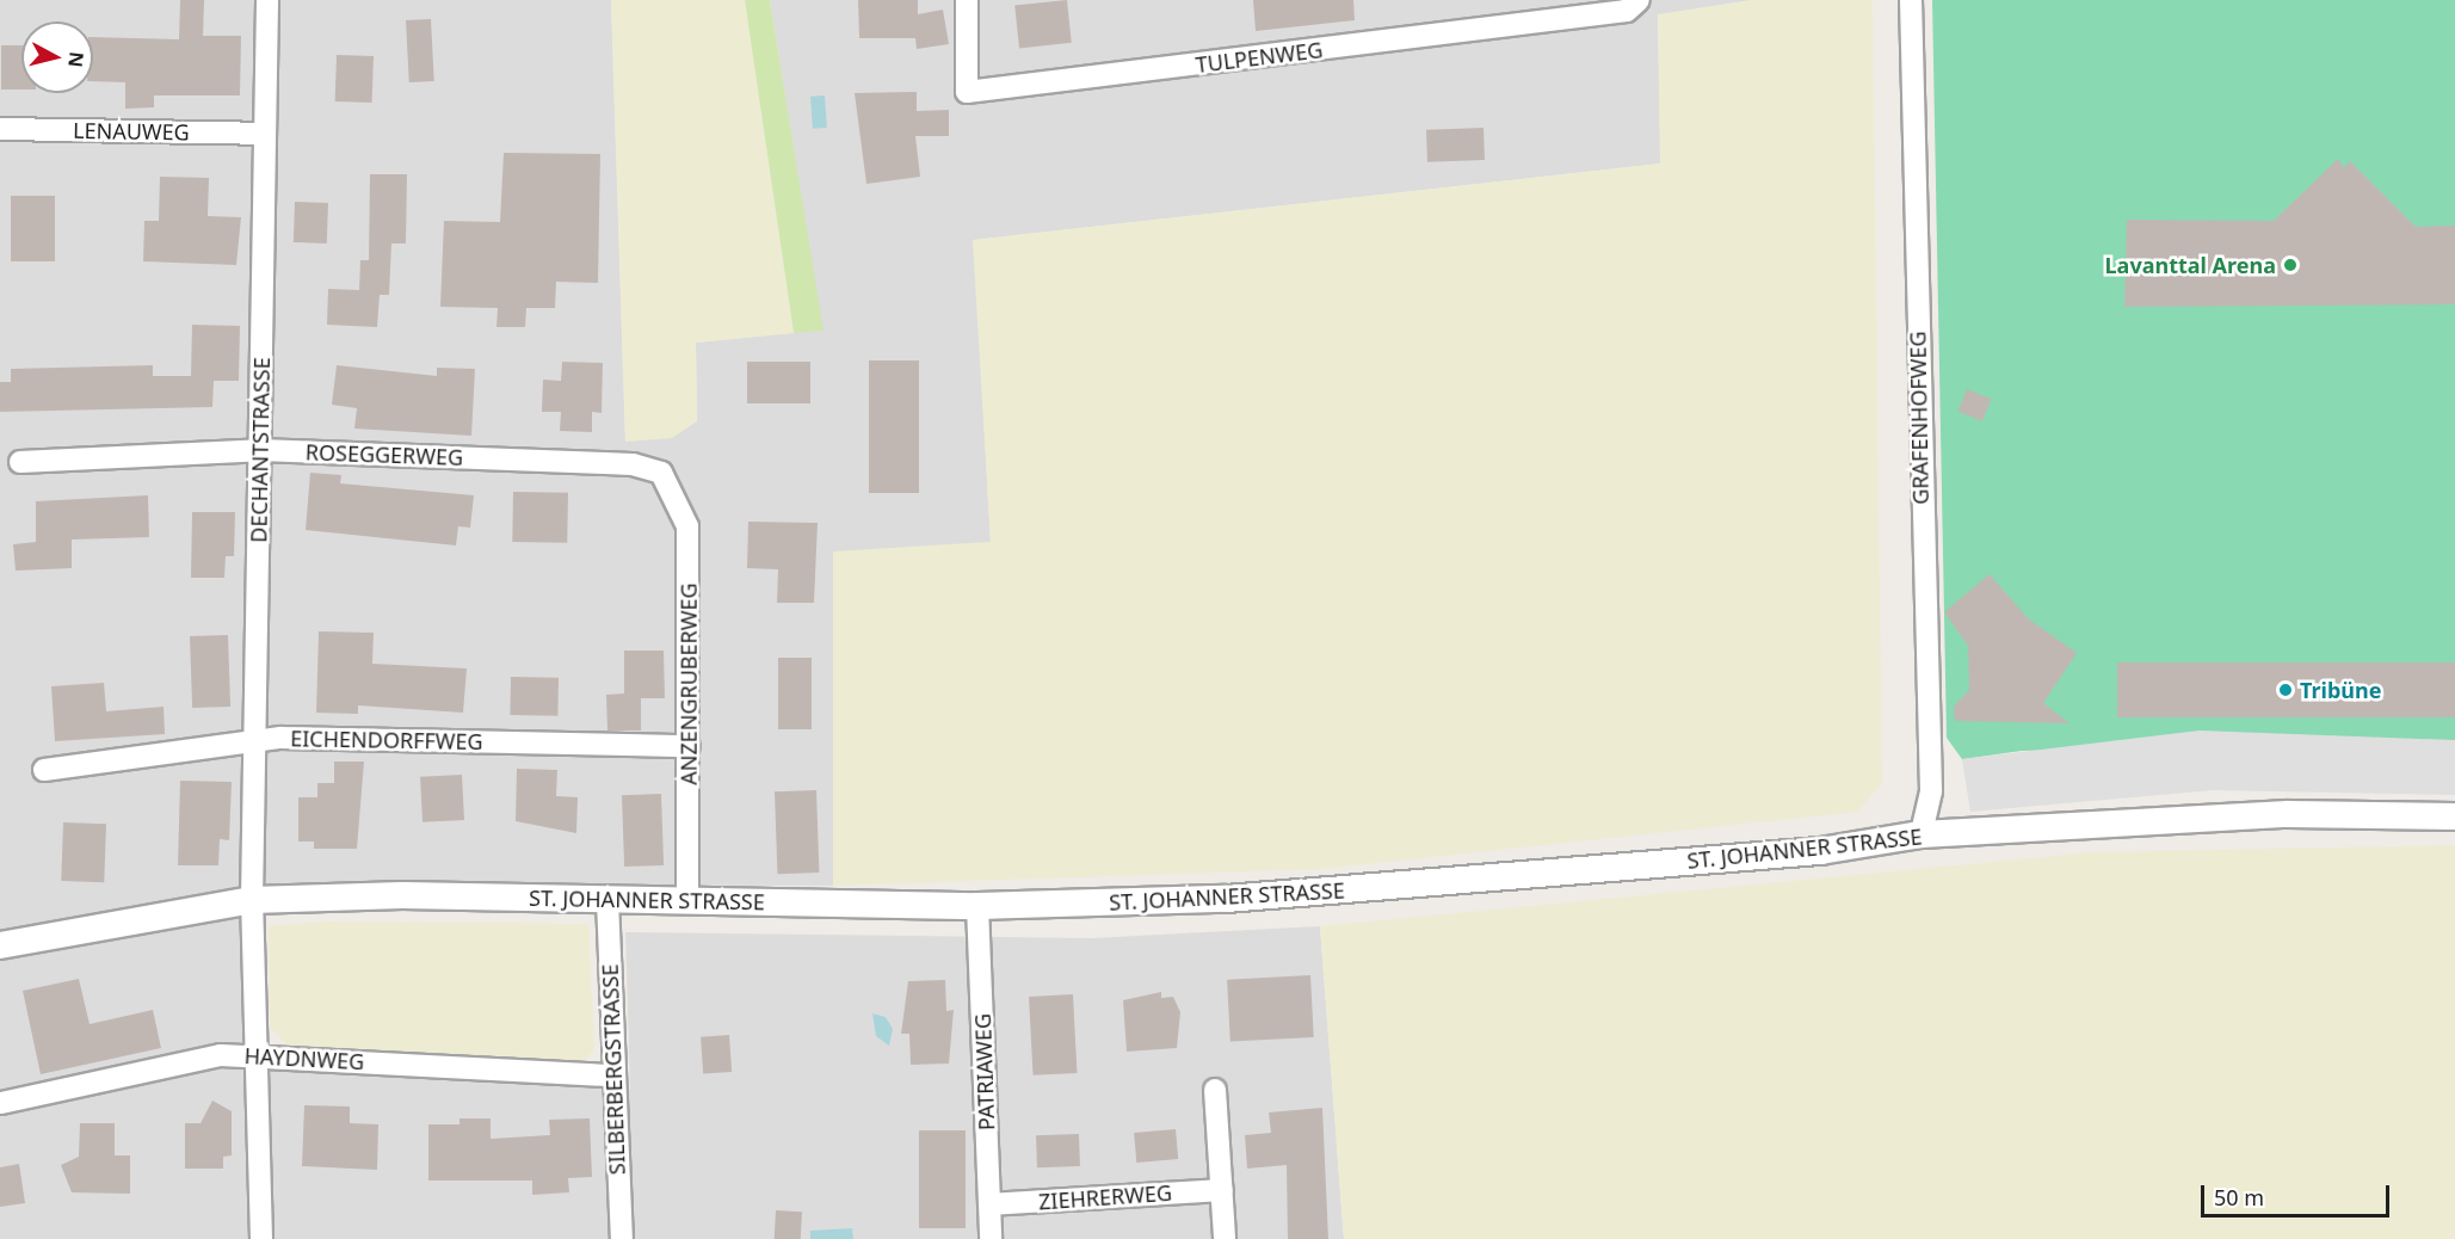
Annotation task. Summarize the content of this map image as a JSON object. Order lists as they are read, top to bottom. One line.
{"streets":{"street":["TULPENWEG","LENAUWEG","GRAFENHOFWEG","DECHANTSTRASSE","ROSEGGERWEG","ANZENGRUBERWEG","EICHENDORFFWEG","ST. JOHANNER STRASSE","HAYDNWEG","SILBERBERGSTRASSE","PATRIAWEG","ZIEHRERWEG"]},"crossings":[["LENAUWEG","DECHANTSTRASSE"],["GRAFENHOFWEG","ST. JOHANNER STRASSE"],["DECHANTSTRASSE","ROSEGGERWEG"],["DECHANTSTRASSE","EICHENDORFFWEG"],["DECHANTSTRASSE","ST. JOHANNER STRASSE"],["DECHANTSTRASSE","HAYDNWEG"],["ROSEGGERWEG","ANZENGRUBERWEG"],["ANZENGRUBERWEG","EICHENDORFFWEG"],["ANZENGRUBERWEG","ST. JOHANNER STRASSE"],["ST. JOHANNER STRASSE","SILBERBERGSTRASSE"],["ST. JOHANNER STRASSE","PATRIAWEG"],["HAYDNWEG","SILBERBERGSTRASSE"],["PATRIAWEG","ZIEHRERWEG"]],"places":["Lavanttal Arena","Tribüne"],"scale_bar":"50 m","north":"right"}
